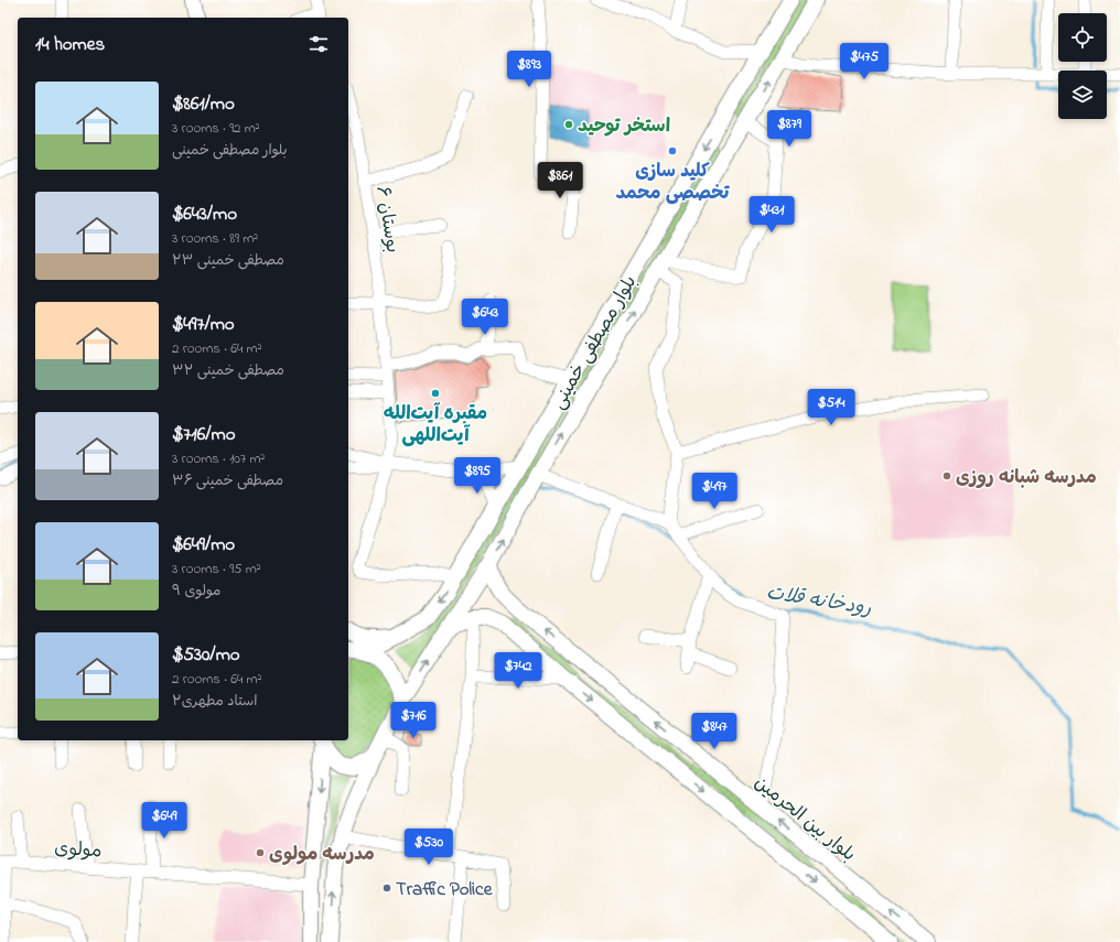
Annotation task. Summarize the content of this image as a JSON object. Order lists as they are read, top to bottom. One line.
{"streets":{"main road":["بلوار مصطفی خمینی","بلوار بین الحرمین"],"street":["بوستان ۶","مولوی"]},"crossings":[["بوستان ۶","بلوار مصطفی خمینی"],["بلوار مصطفی خمینی","بلوار بین الحرمین"]],"water":["رودخانه قلات"],"places":["استخر توحید","کلید سازی تخصصی محمد","مقبره آیت‌الله آیت‌اللهی","مدرسه شبانه روزی","مدرسه مولوی","Traffic Police"],"page":{"heading":"14 homes","price":["$475","$893","$879","$861","$431","$643","$514","$895","$497","$742","$716","$847","$649","$530"],"list":[{"name":"$861/mo","note":"3 rooms · 92 m² · بلوار مصطفی خمینی"},{"name":"$643/mo","note":"3 rooms · 89 m² · مصطفی خمینی ۲۳"},{"name":"$497/mo","note":"2 rooms · 64 m² · مصطفی خمینی ۳۲"},{"name":"$716/mo","note":"3 rooms · 107 m² · مصطفی خمینی ۳۶"},{"name":"$649/mo","note":"3 rooms · 95 m² · مولوی ۹"},{"name":"$530/mo","note":"2 rooms · 64 m² · استاد مطهری۲"}]}}
